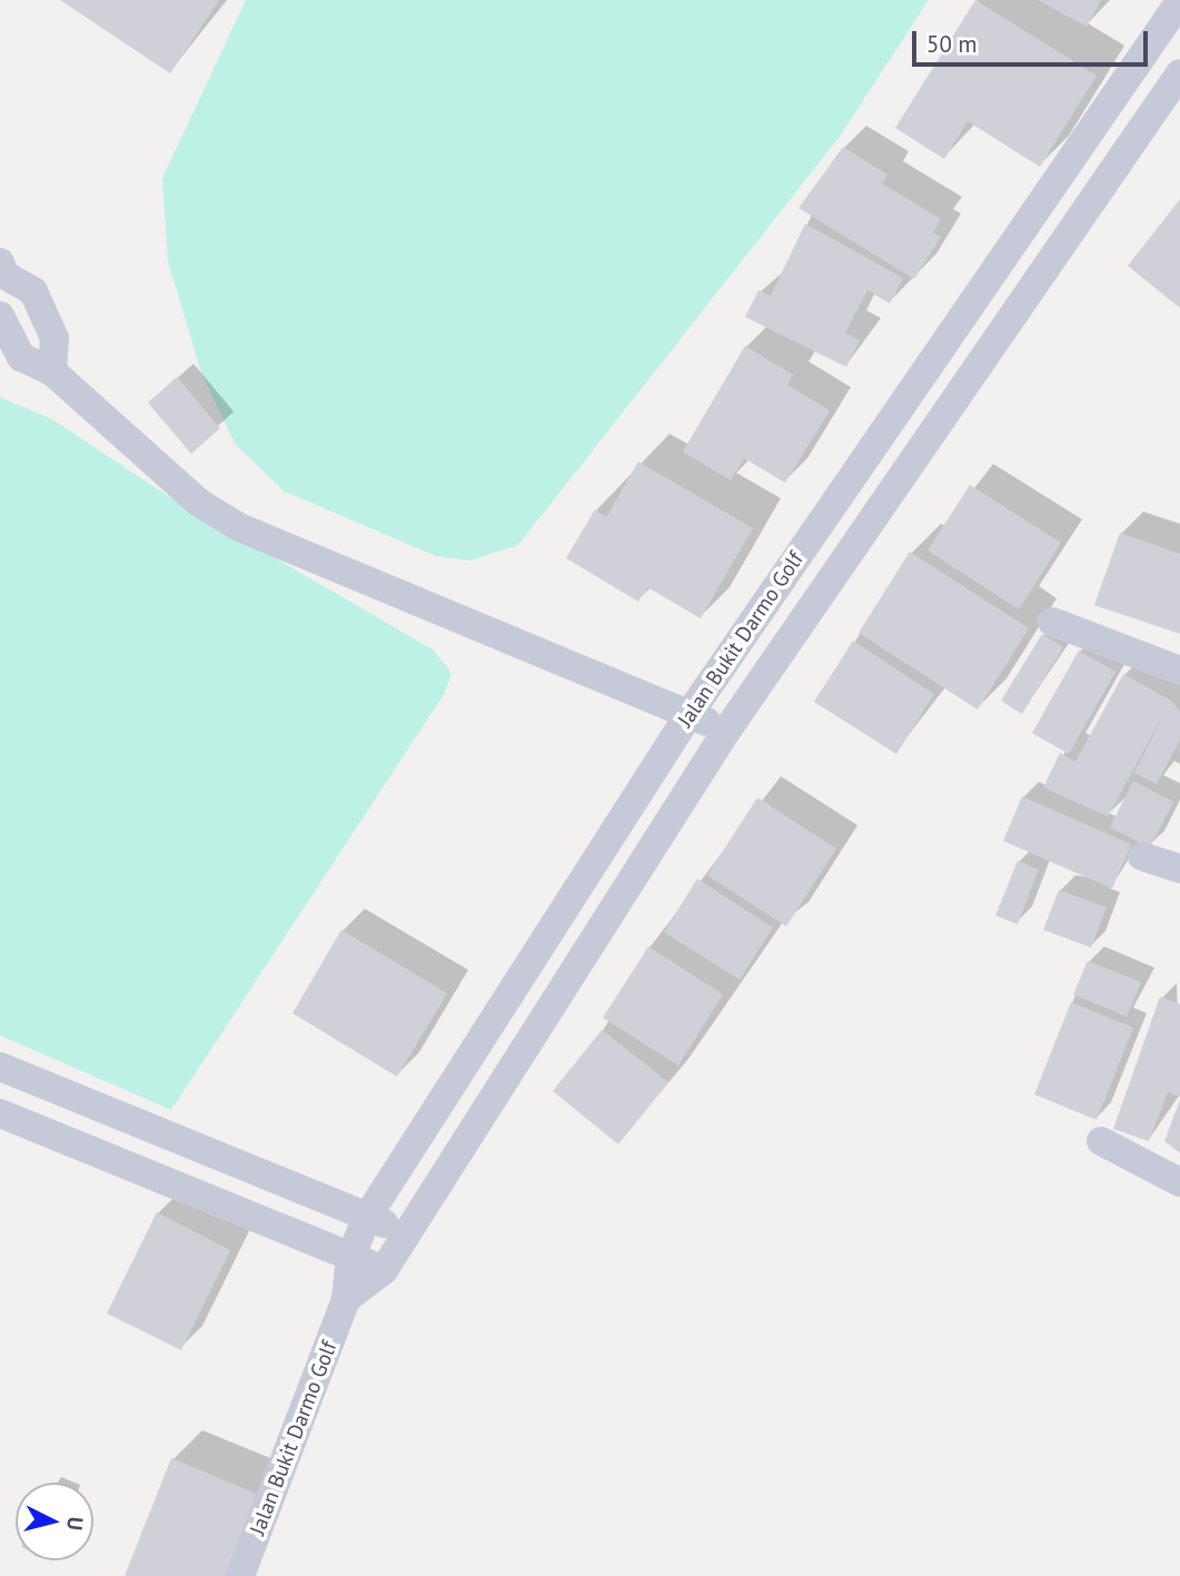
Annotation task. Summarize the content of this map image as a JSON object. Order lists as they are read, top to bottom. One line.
{"streets":{"street":["Jalan Bukit Darmo Golf"]},"scale_bar":"50 m","north":"right"}
